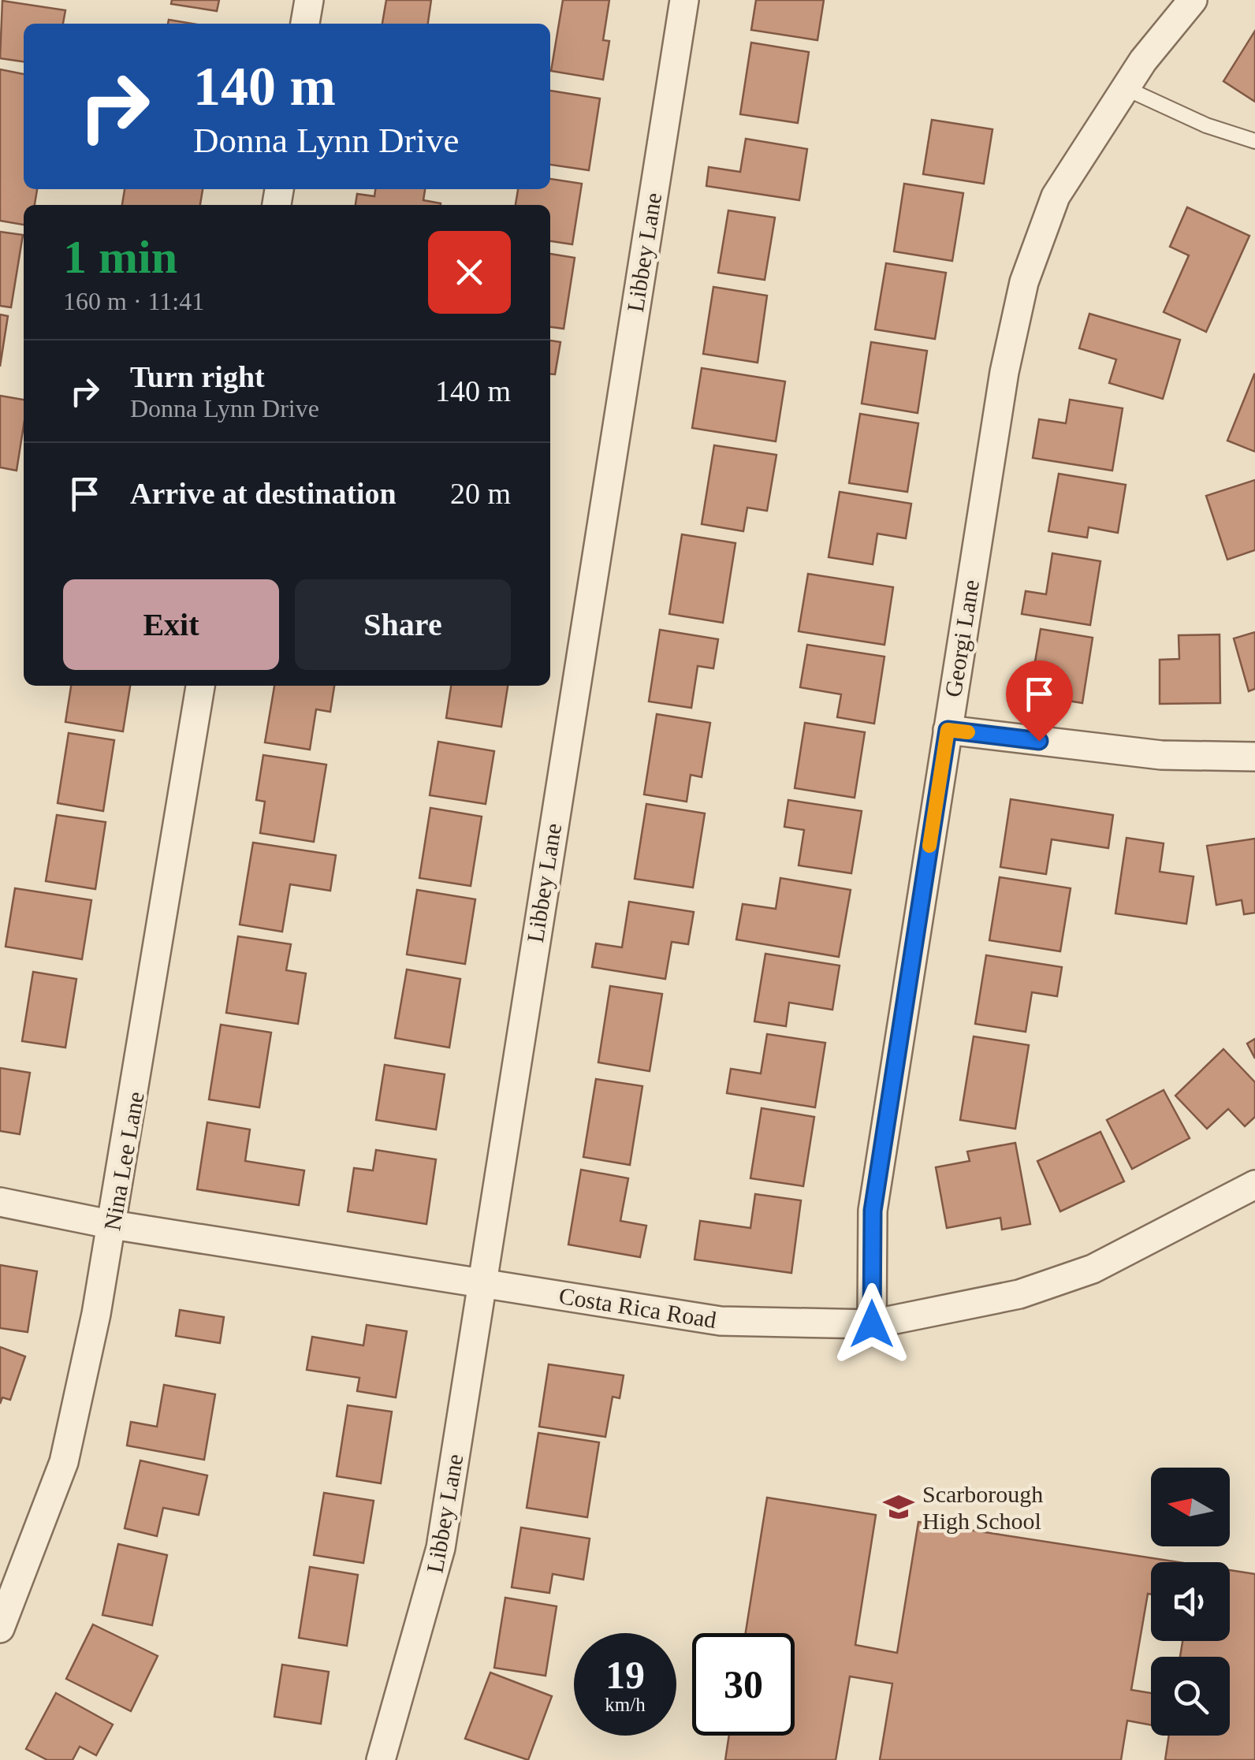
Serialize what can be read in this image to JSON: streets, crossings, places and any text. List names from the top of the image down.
{
  "streets": {
    "street": [
      "Libbey Lane",
      "Georgi Lane",
      "Nina Lee Lane",
      "Costa Rica Road"
    ]
  },
  "crossings": [
    ["Libbey Lane", "Costa Rica Road"],
    ["Georgi Lane", "Costa Rica Road"],
    ["Nina Lee Lane", "Costa Rica Road"]
  ],
  "places": {
    "school or university": ["Scarborough High School"]
  },
  "north": "left",
  "page": {
    "turn": ["140 m", "Donna Lynn Drive"],
    "heading": ["1 min", "160 m · 11:41"],
    "list": [
      {
        "name": "Turn right",
        "note": "Donna Lynn Drive",
        "value": "140 m"
      },
      {
        "name": "Arrive at destination",
        "value": "20 m"
      }
    ],
    "buttons": ["Exit", "Share"],
    "speed": "19 km/h",
    "limit": "30"
  }
}
